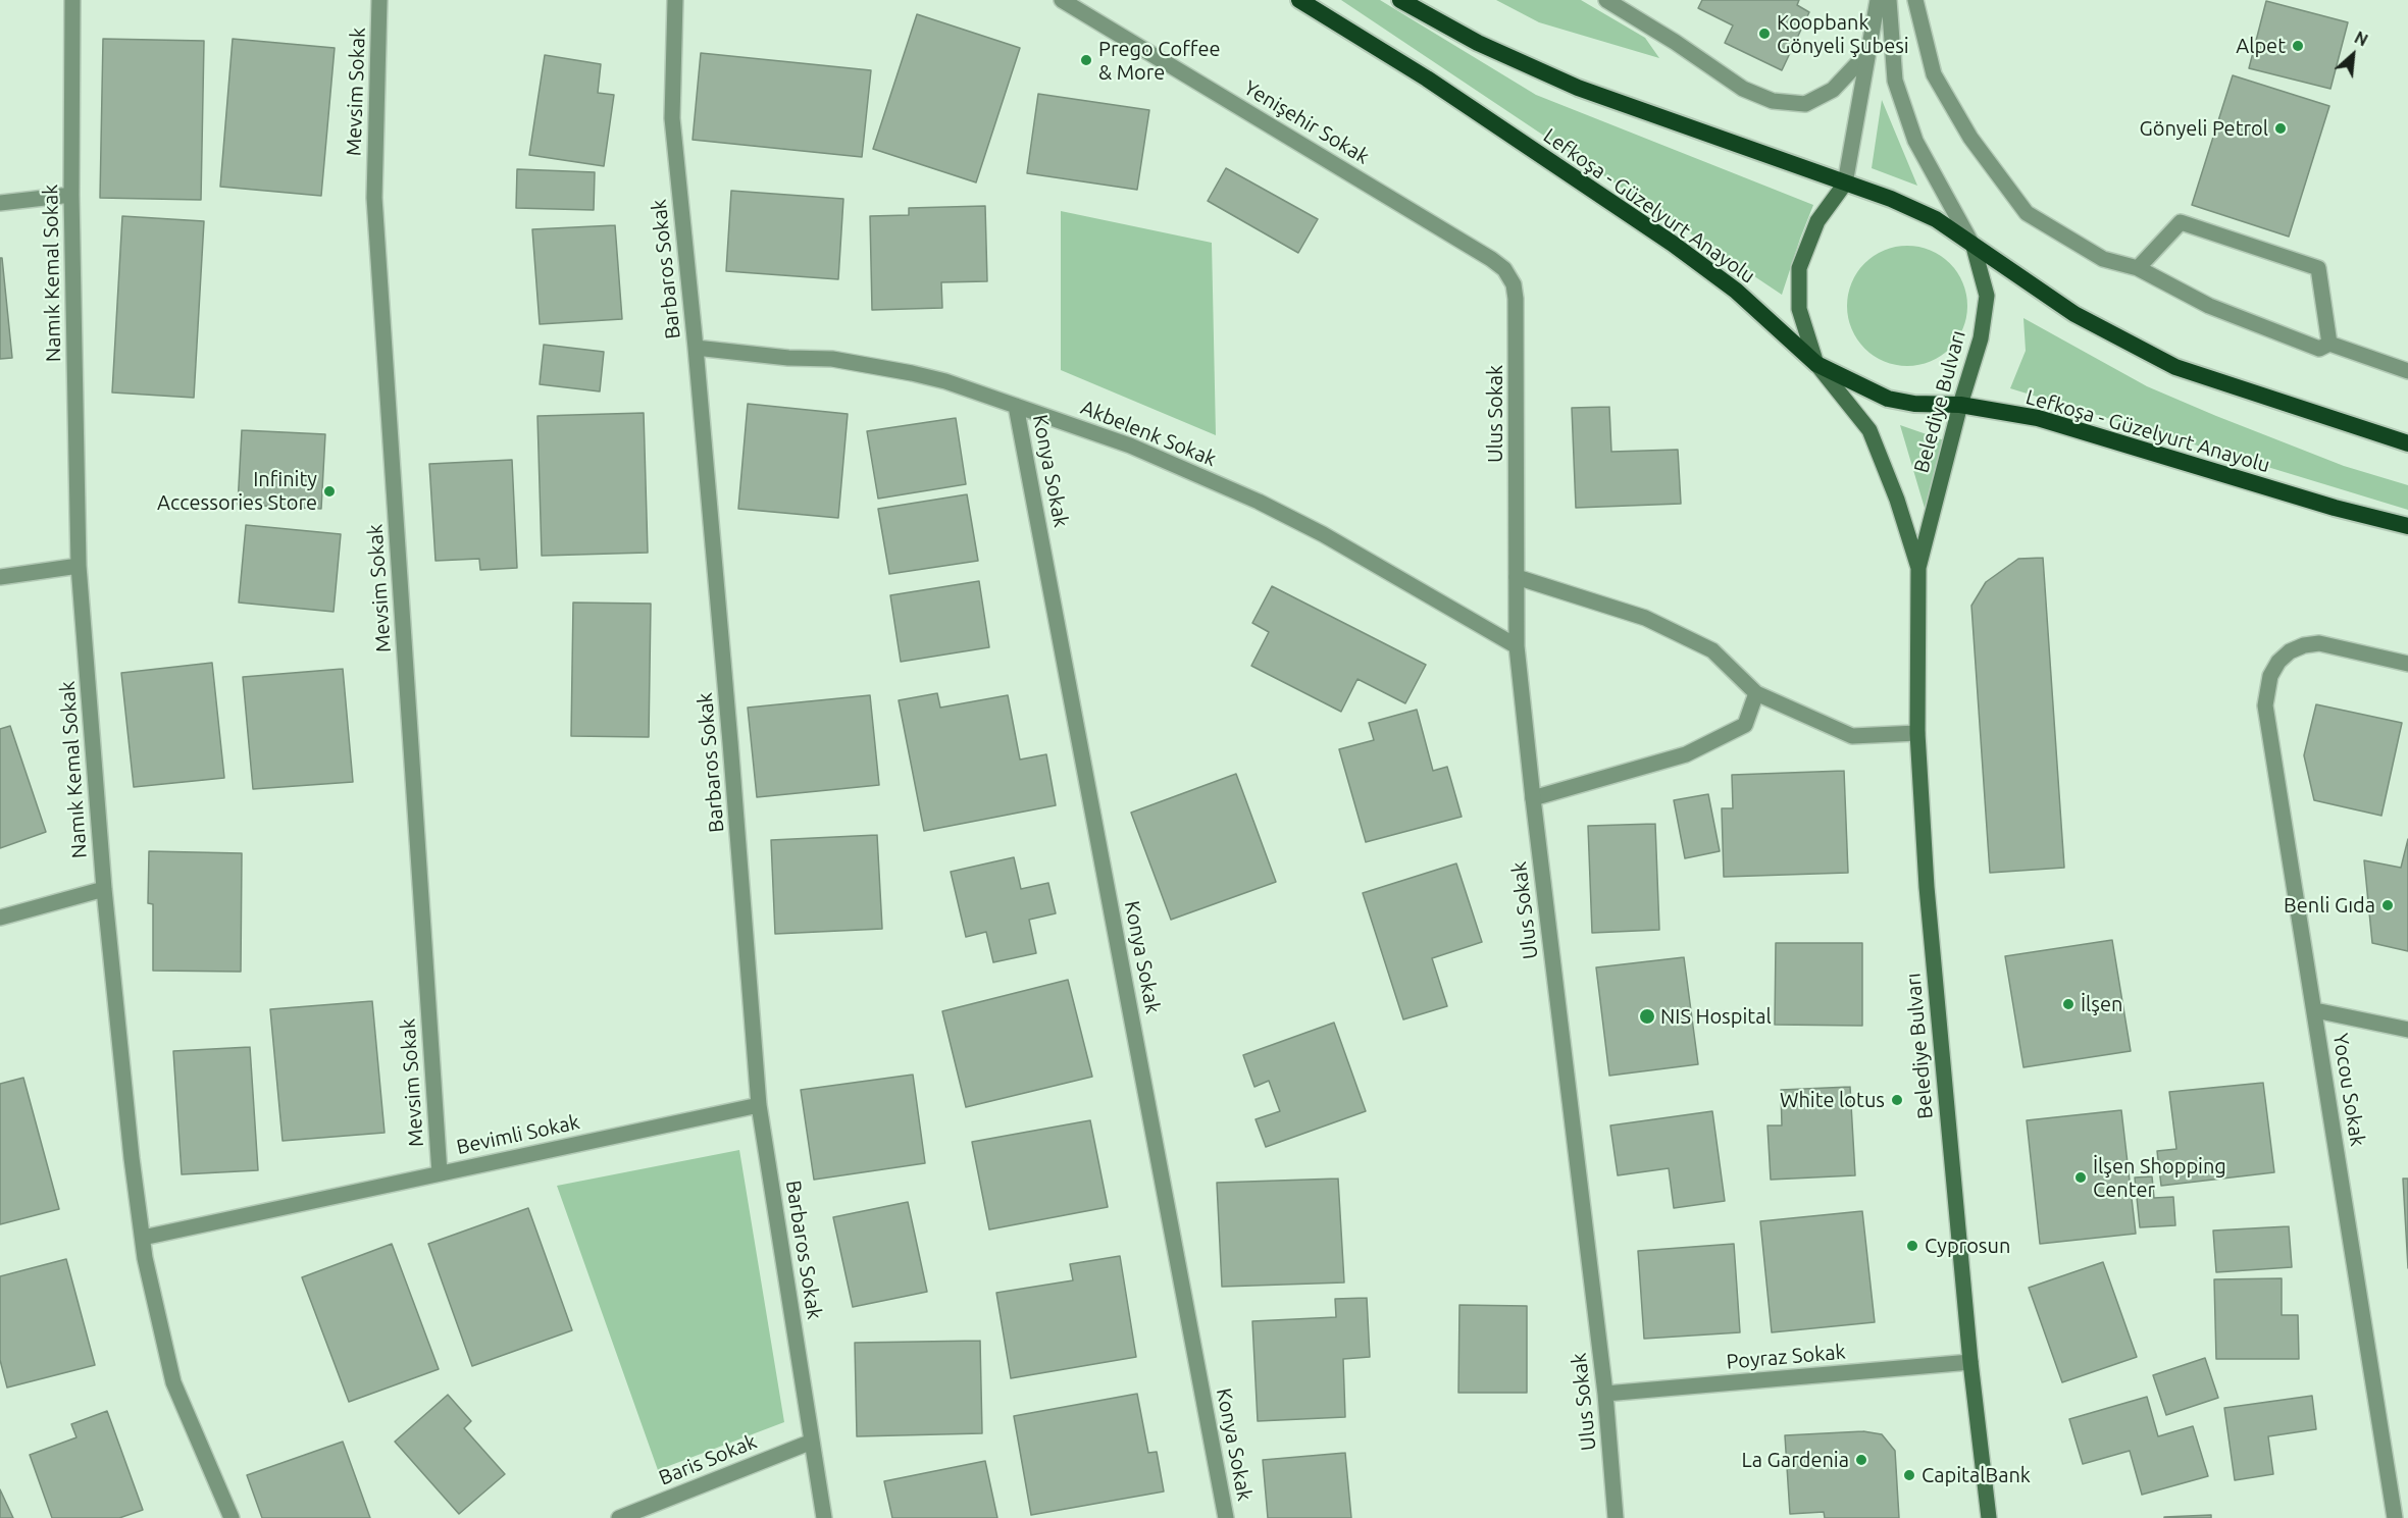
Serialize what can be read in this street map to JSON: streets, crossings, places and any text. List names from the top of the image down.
{
  "streets": {
    "highway": ["Lefkoşa - Güzelyurt Anayolu"],
    "main road": ["Belediye Bulvarı"],
    "street": [
      "Mevsim Sokak",
      "Yenişehir Sokak",
      "Barbaros Sokak",
      "Namık Kemal Sokak",
      "Ulus Sokak",
      "Akbelenk Sokak",
      "Konya Sokak",
      "Yocou Sokak",
      "Bevimli Sokak",
      "Poyraz Sokak",
      "Baris Sokak"
    ]
  },
  "crossings": [
    ["Mevsim Sokak", "Bevimli Sokak"],
    ["Yenişehir Sokak", "Ulus Sokak"],
    ["Lefkoşa - Güzelyurt Anayolu", "Belediye Bulvarı"],
    ["Barbaros Sokak", "Akbelenk Sokak"],
    ["Barbaros Sokak", "Bevimli Sokak"],
    ["Barbaros Sokak", "Baris Sokak"],
    ["Namık Kemal Sokak", "Bevimli Sokak"],
    ["Belediye Bulvarı", "Poyraz Sokak"],
    ["Ulus Sokak", "Akbelenk Sokak"],
    ["Ulus Sokak", "Poyraz Sokak"],
    ["Akbelenk Sokak", "Konya Sokak"]
  ],
  "places": [
    "Koopbank Gönyeli Şubesi",
    "Alpet",
    "Prego Coffee & More",
    "Gönyeli Petrol",
    "Infinity Accessories Store",
    "Benli Gıda",
    "İlşen",
    "NIS Hospital",
    "White lotus",
    "İlşen Shopping Center",
    "Cyprosun",
    "La Gardenia",
    "CapitalBank"
  ],
  "north": "top right"
}
